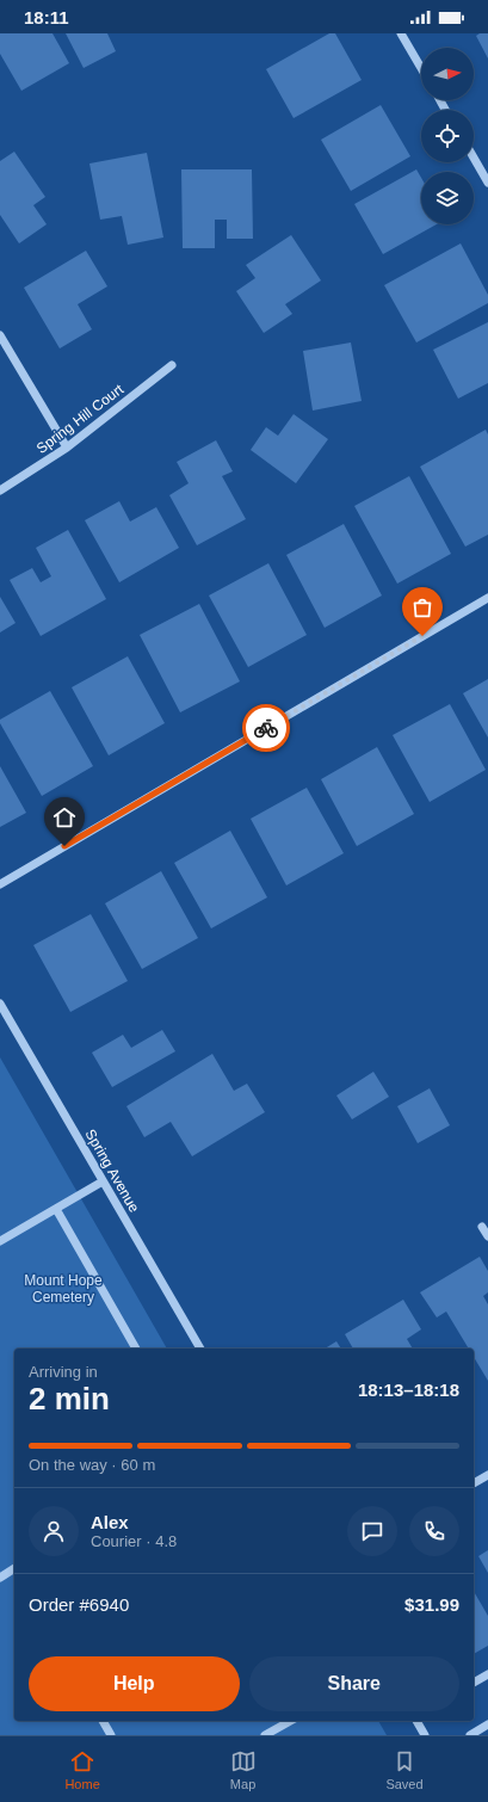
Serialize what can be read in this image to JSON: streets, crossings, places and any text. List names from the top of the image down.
{
  "streets": {
    "street": ["Spring Hill Court", "Spring Avenue"]
  },
  "parks": ["Mount Hope Cemetery"],
  "north": "right",
  "page": {
    "status": "18:11",
    "heading": ["2 min", "Arriving in", "18:13–18:18"],
    "panel": [
      "Alex",
      "Courier · 4.8",
      "Order #6940",
      "$31.99"
    ],
    "bar": "On the way · 60 m",
    "buttons": ["Help", "Share"],
    "tabs": ["Home", "Map", "Saved"]
  }
}
